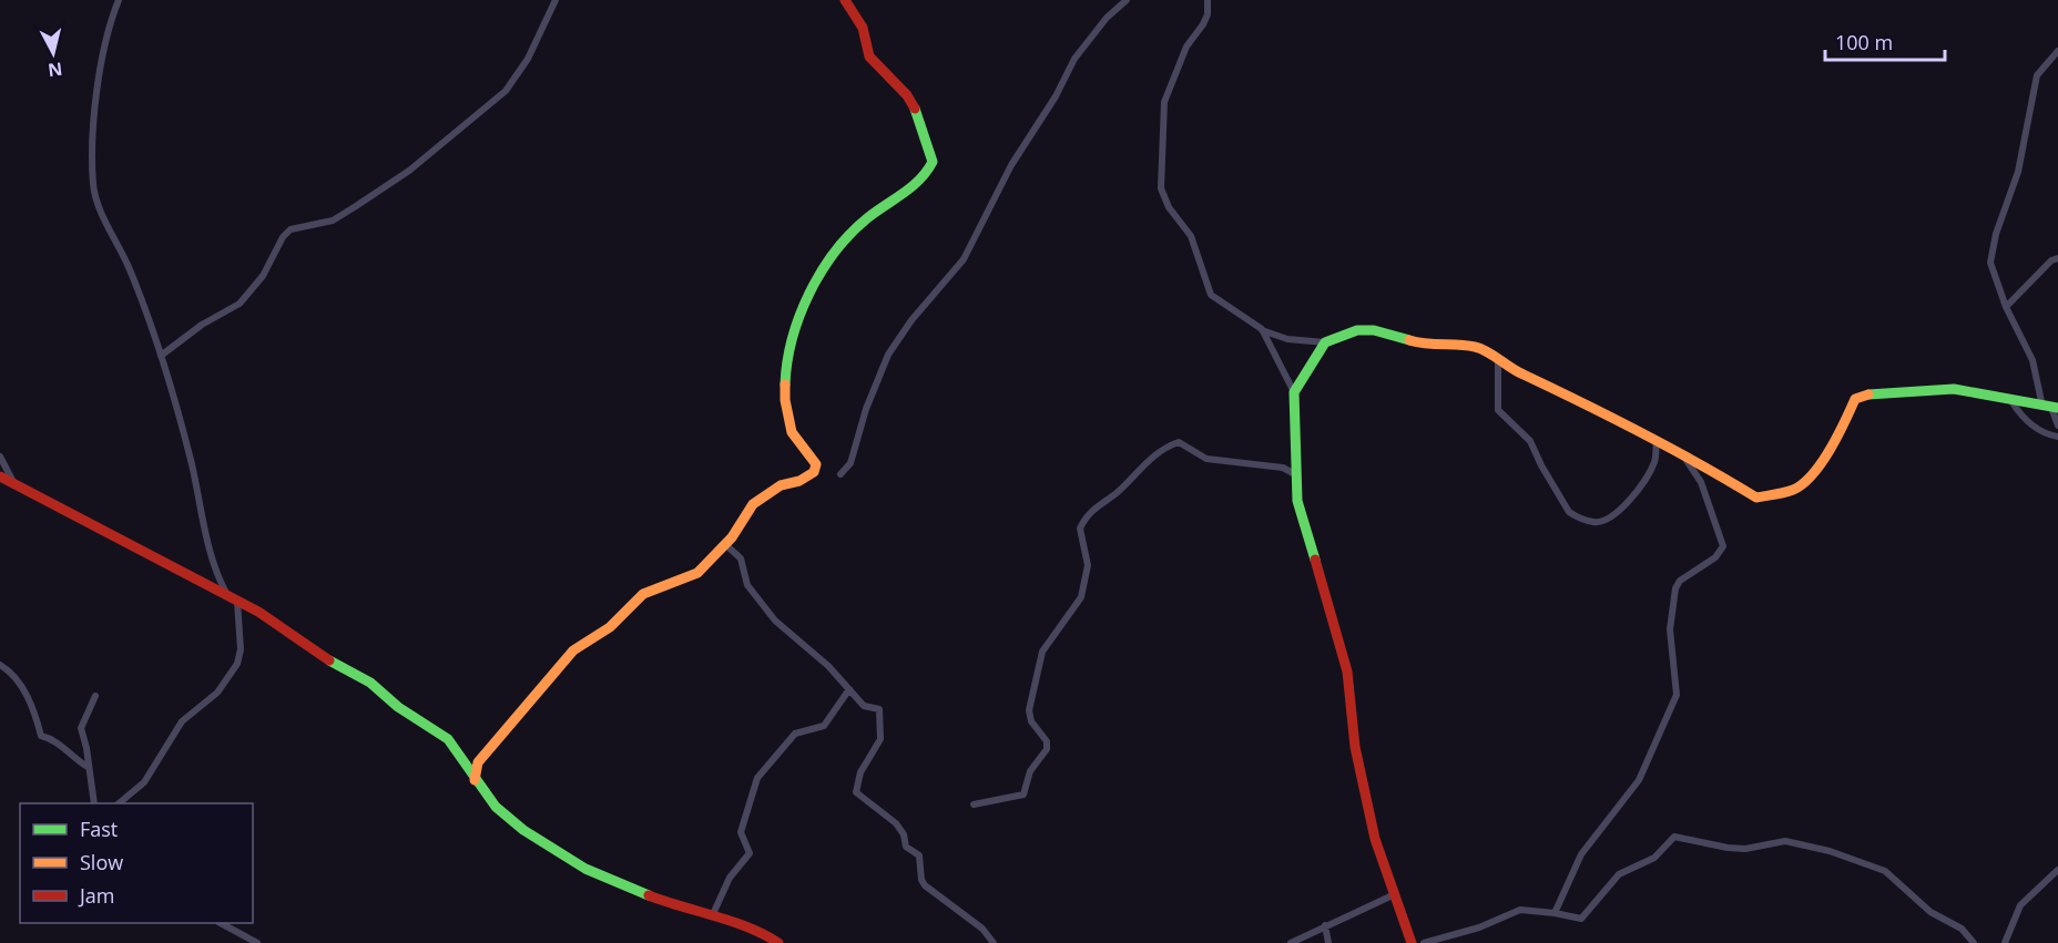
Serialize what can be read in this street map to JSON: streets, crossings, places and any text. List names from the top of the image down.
{
  "legend": ["Fast", "Slow", "Jam"],
  "scale_bar": "100 m",
  "north": "bottom"
}
